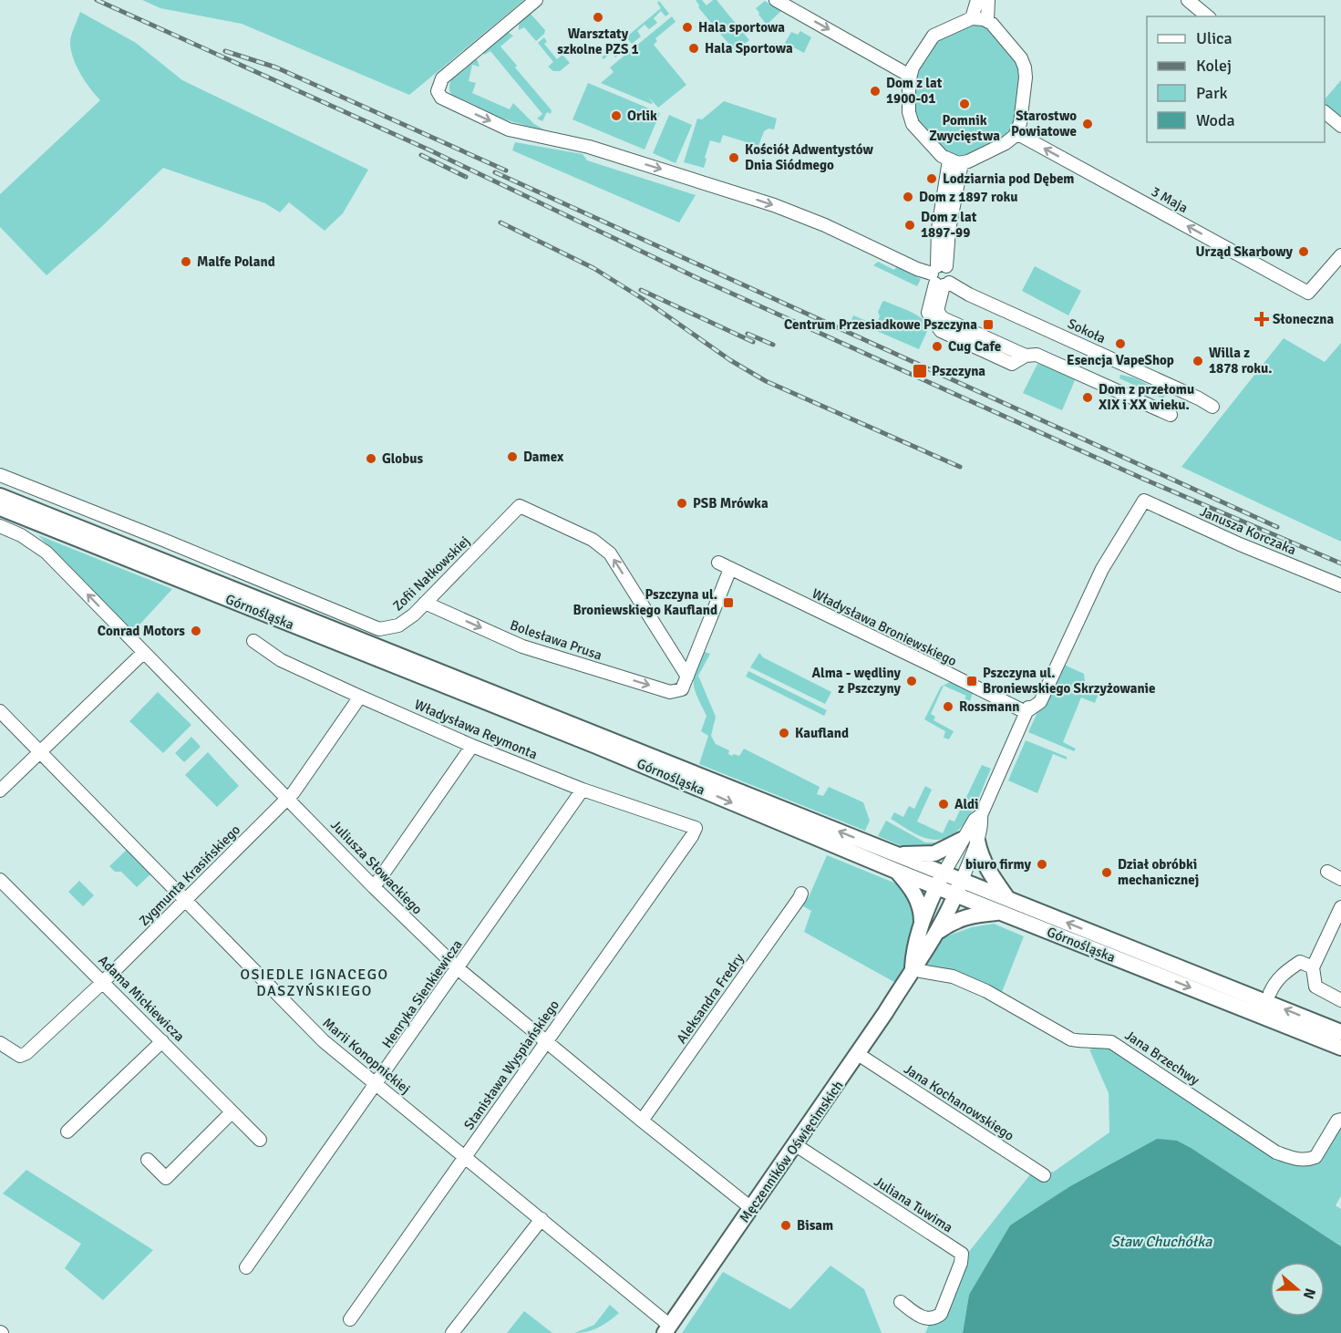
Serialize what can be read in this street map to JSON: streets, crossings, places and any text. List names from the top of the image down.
{
  "streets": {
    "main road": ["Górnośląska", "Męczenników Oświęcimskich"],
    "street": [
      "3 Maja",
      "Sokoła",
      "Janusza Korczaka",
      "Zofii Nałkowskiej",
      "Władysława Broniewskiego",
      "Bolesława Prusa",
      "Władysława Reymonta",
      "Juliusza Słowackiego",
      "Zygmunta Krasińskiego",
      "Henryka Sienkiewicza",
      "Adama Mickiewicza",
      "Aleksandra Fredry",
      "Marii Konopnickiej",
      "Jana Brzechwy",
      "Stanisława Wyspiańskiego",
      "Jana Kochanowskiego",
      "Juliana Tuwima"
    ]
  },
  "crossings": [
    ["Janusza Korczaka", "Władysława Broniewskiego"],
    ["Janusza Korczaka", "Męczenników Oświęcimskich"],
    ["Zofii Nałkowskiej", "Bolesława Prusa"],
    ["Górnośląska", "Męczenników Oświęcimskich"],
    ["Władysława Broniewskiego", "Męczenników Oświęcimskich"],
    ["Władysława Reymonta", "Zygmunta Krasińskiego"],
    ["Władysława Reymonta", "Henryka Sienkiewicza"],
    ["Władysława Reymonta", "Stanisława Wyspiańskiego"],
    ["Juliusza Słowackiego", "Zygmunta Krasińskiego"],
    ["Juliusza Słowackiego", "Henryka Sienkiewicza"],
    ["Juliusza Słowackiego", "Aleksandra Fredry"],
    ["Juliusza Słowackiego", "Stanisława Wyspiańskiego"],
    ["Juliusza Słowackiego", "Męczenników Oświęcimskich"],
    ["Zygmunta Krasińskiego", "Adama Mickiewicza"],
    ["Zygmunta Krasińskiego", "Marii Konopnickiej"],
    ["Henryka Sienkiewicza", "Marii Konopnickiej"],
    ["Marii Konopnickiej", "Stanisława Wyspiańskiego"],
    ["Marii Konopnickiej", "Męczenników Oświęcimskich"],
    ["Jana Brzechwy", "Męczenników Oświęcimskich"],
    ["Jana Kochanowskiego", "Męczenników Oświęcimskich"],
    ["Męczenników Oświęcimskich", "Juliana Tuwima"]
  ],
  "one_way": ["3 Maja", "Bolesława Prusa"],
  "districts": ["OSIEDLE IGNACEGO DASZYŃSKIEGO"],
  "water": ["Staw Chuchółka"],
  "places": {
    "other": [
      "Warsztaty szkolne PZS 1",
      "Hala sportowa",
      "Hala Sportowa",
      "Dom z lat 1900-01",
      "Pomnik Zwycięstwa",
      "Orlik",
      "Starostwo Powiatowe",
      "Kościół Adwentystów Dnia Siódmego",
      "Lodziarnia pod Dębem",
      "Dom z 1897 roku",
      "Dom z lat 1897-99",
      "Urząd Skarbowy",
      "Malfe Poland",
      "Esencja VapeShop",
      "Cug Cafe",
      "Willa z 1878 roku.",
      "Dom z przełomu XIX i XX wieku.",
      "Damex",
      "Globus",
      "PSB Mrówka",
      "Conrad Motors",
      "Alma - wędliny z Pszczyny",
      "Rossmann",
      "Kaufland",
      "Aldi",
      "biuro firmy",
      "Dział obróbki mechanicznej",
      "Bisam"
    ],
    "health": ["Słoneczna"],
    "transit": [
      "Centrum Przesiadkowe Pszczyna",
      "Pszczyna",
      "Pszczyna ul. Broniewskiego Kaufland",
      "Pszczyna ul. Broniewskiego Skrzyżowanie"
    ]
  },
  "legend": [
    "Ulica",
    "Kolej",
    "Park",
    "Woda"
  ],
  "north": "right"
}
